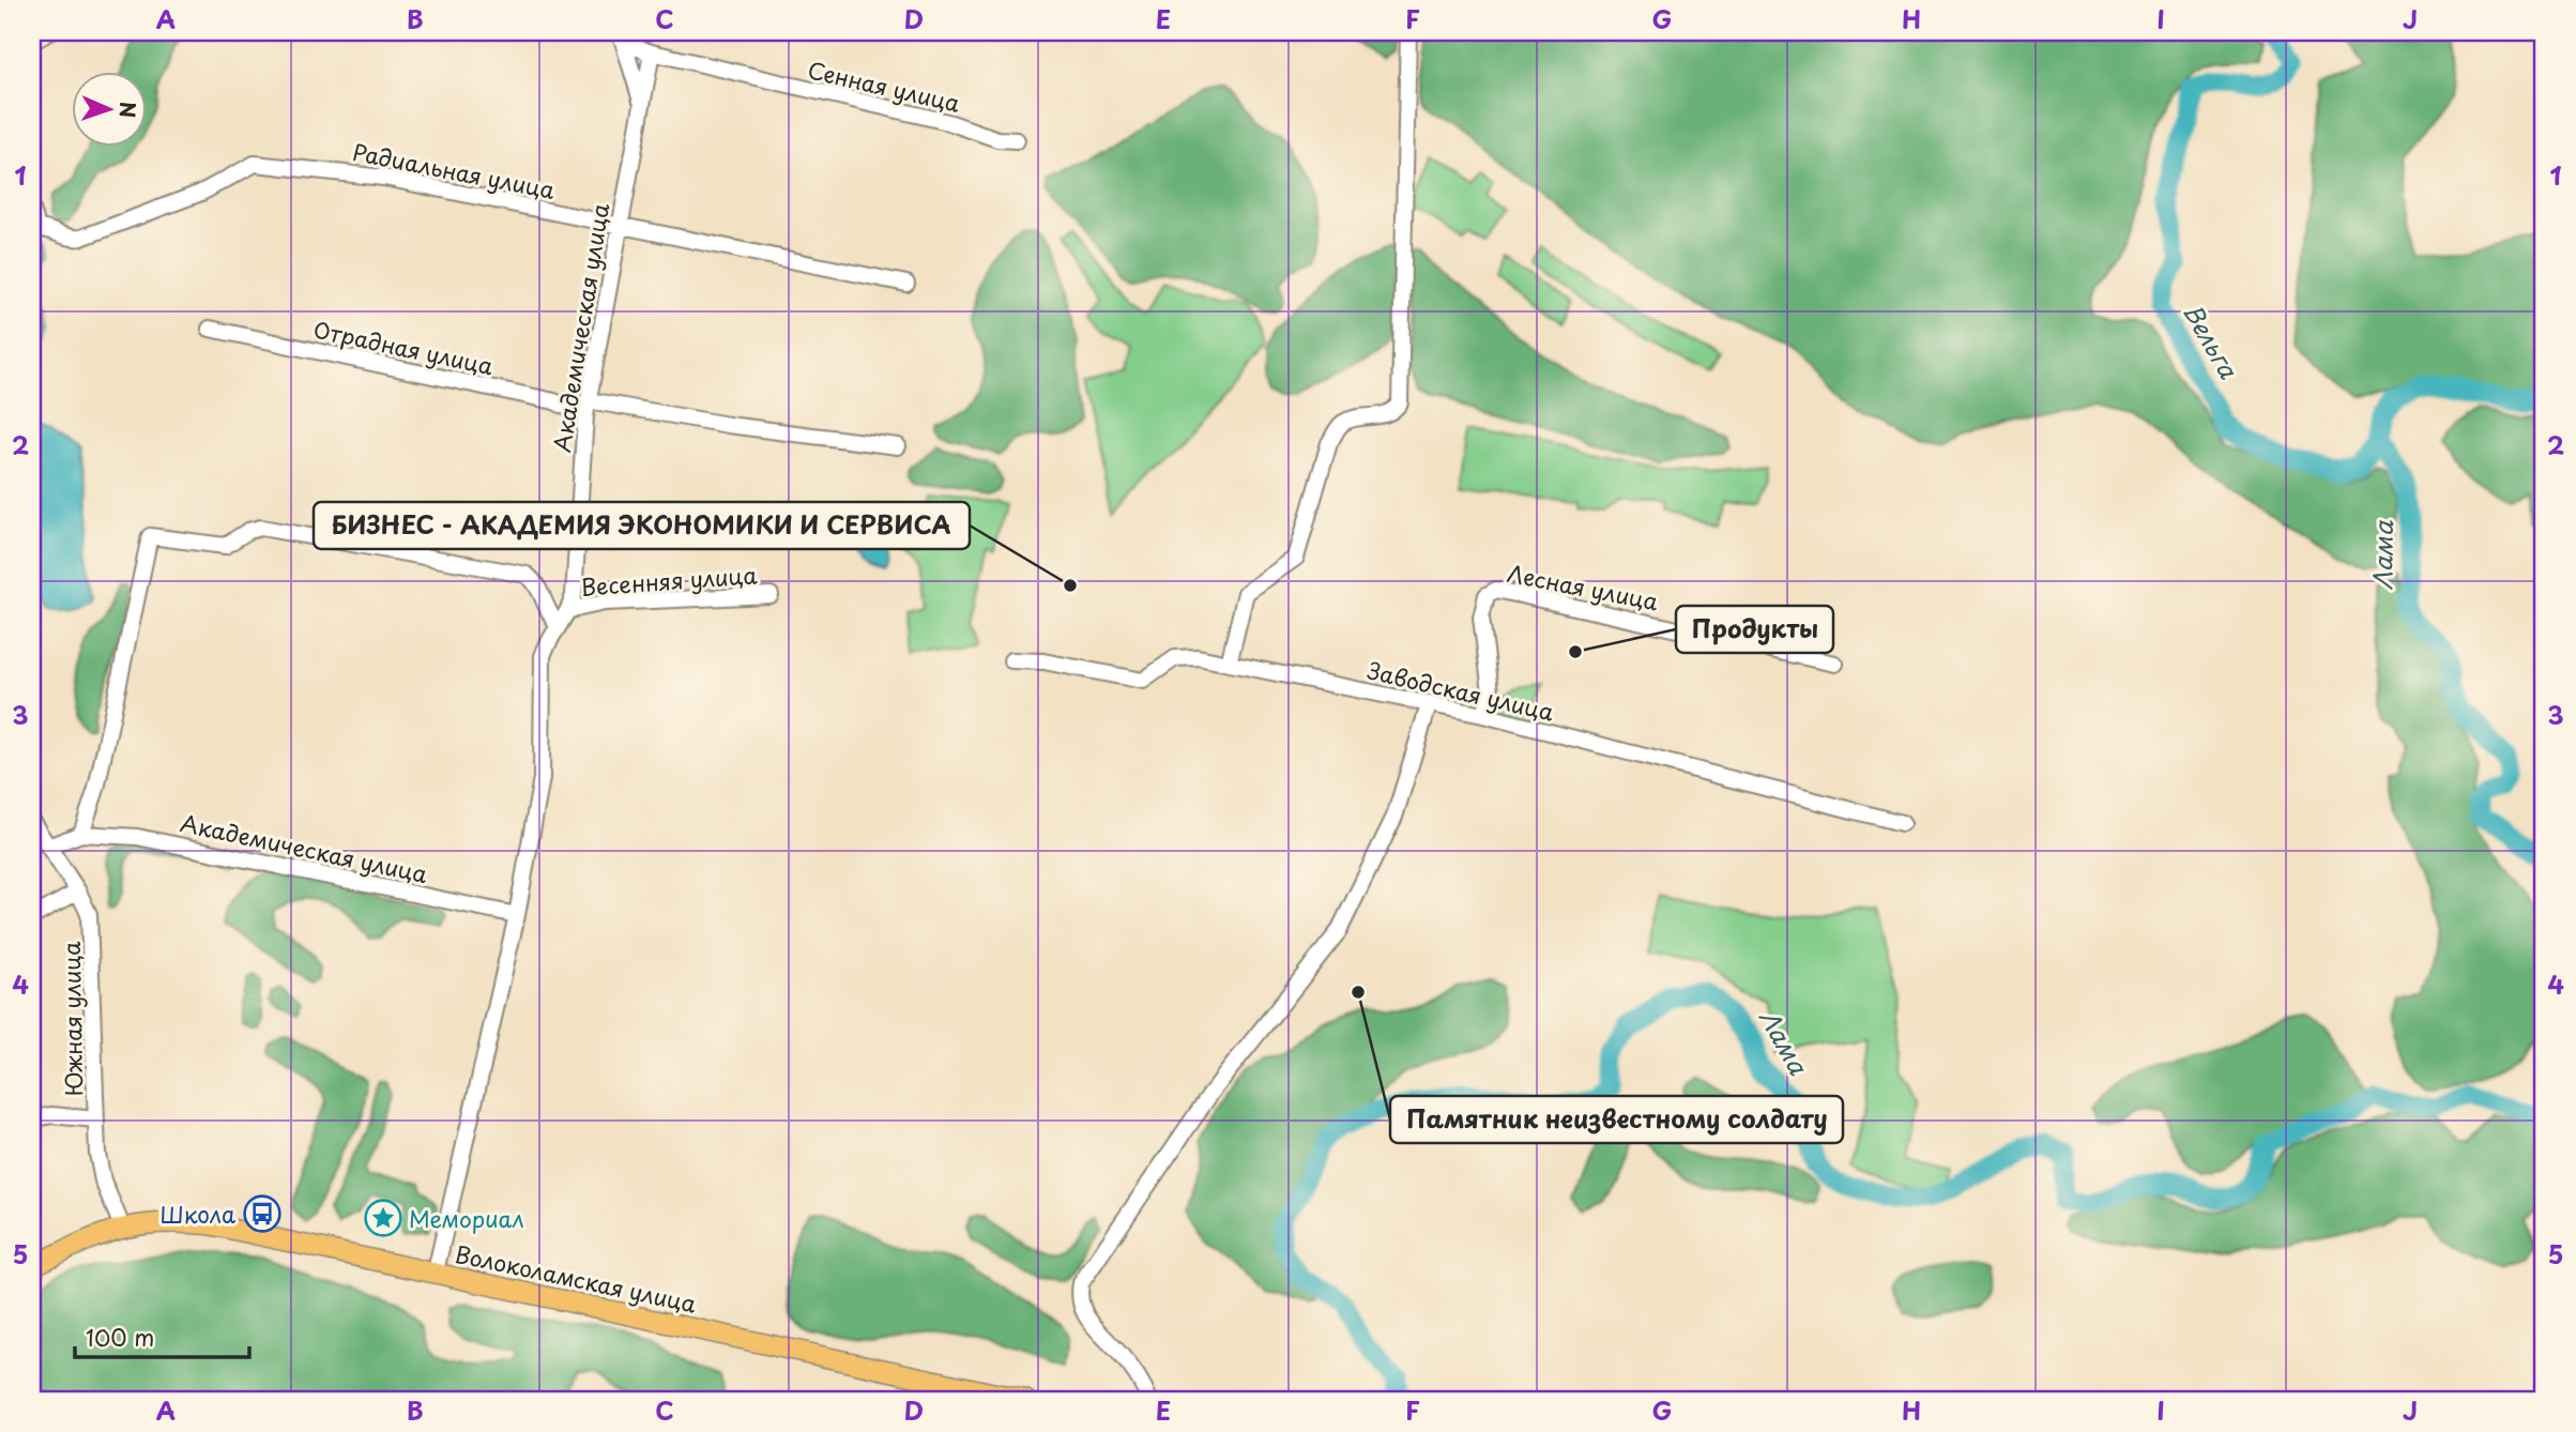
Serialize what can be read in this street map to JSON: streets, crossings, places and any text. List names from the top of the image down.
{
  "streets": {
    "main road": ["Волоколамская улица"],
    "street": [
      "Сенная улица",
      "Радиальная улица",
      "Академическая улица",
      "Отрадная улица",
      "Весенняя улица",
      "Лесная улица",
      "Заводская улица",
      "Южная улица"
    ]
  },
  "crossings": [
    ["Сенная улица", "Академическая улица"],
    ["Радиальная улица", "Академическая улица"],
    ["Академическая улица", "Отрадная улица"],
    ["Академическая улица", "Весенняя улица"],
    ["Академическая улица", "Южная улица"],
    ["Лесная улица", "Заводская улица"],
    ["Южная улица", "Волоколамская улица"]
  ],
  "water": ["Вельга", "Лама"],
  "places": {
    "other": ["БИЗНЕС - АКАДЕМИЯ ЭКОНОМИКИ И СЕРВИСА", "Продукты", "Памятник неизвестному солдату"],
    "bus stop": ["Школа"],
    "place": ["Мемориал"]
  },
  "scale_bar": "100 m",
  "north": "right",
  "grid": {
    "columns": [
      "A",
      "B",
      "C",
      "D",
      "E",
      "F",
      "G",
      "H",
      "I",
      "J"
    ],
    "rows": [
      "1",
      "2",
      "3",
      "4",
      "5"
    ]
  }
}
